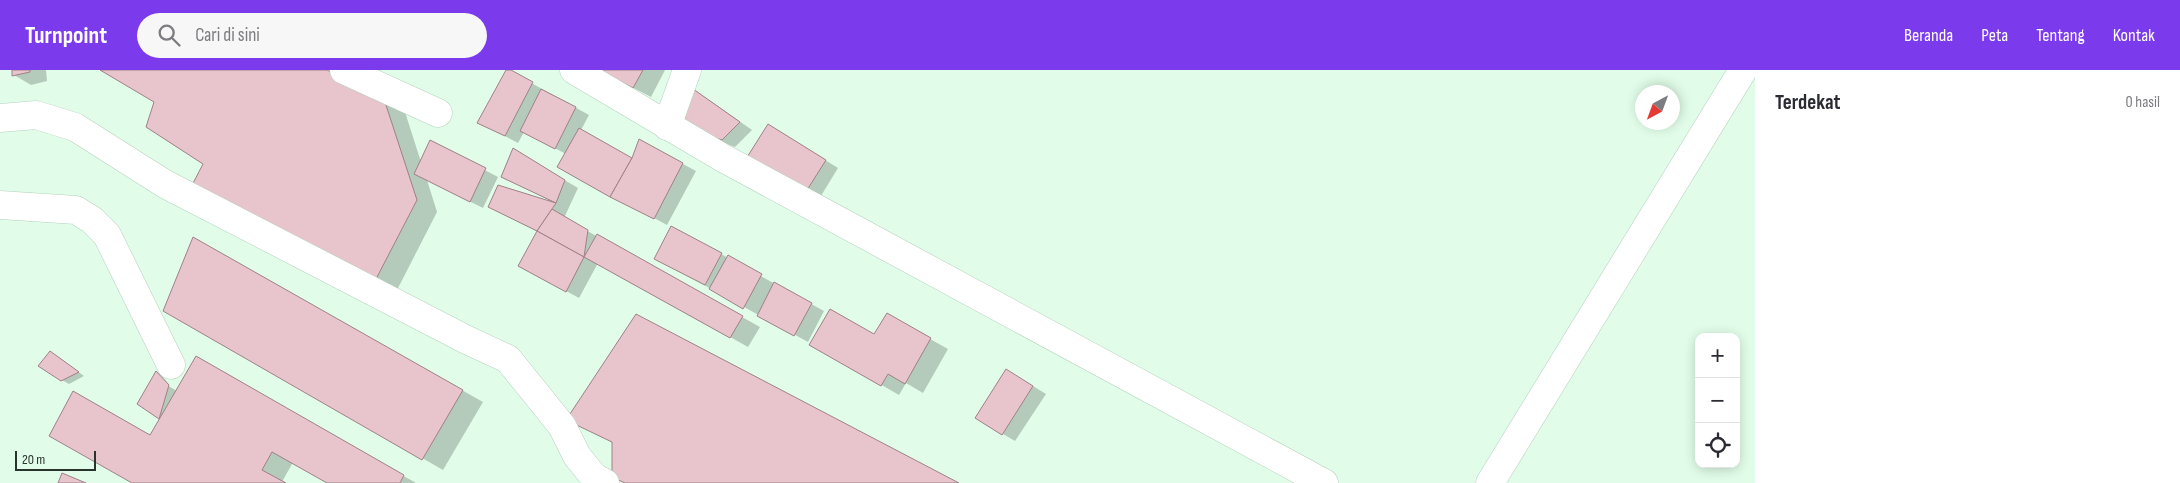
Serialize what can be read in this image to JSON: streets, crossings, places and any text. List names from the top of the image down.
{
  "scale_bar": "20 m",
  "north": "bottom left",
  "page": {
    "header": "Turnpoint",
    "search": "Cari di sini",
    "nav": [
      "Beranda",
      "Peta",
      "Tentang",
      "Kontak"
    ],
    "heading": ["Terdekat", "0 hasil"],
    "map_buttons": ["+", "−"],
    "scale": "20 m"
  }
}
